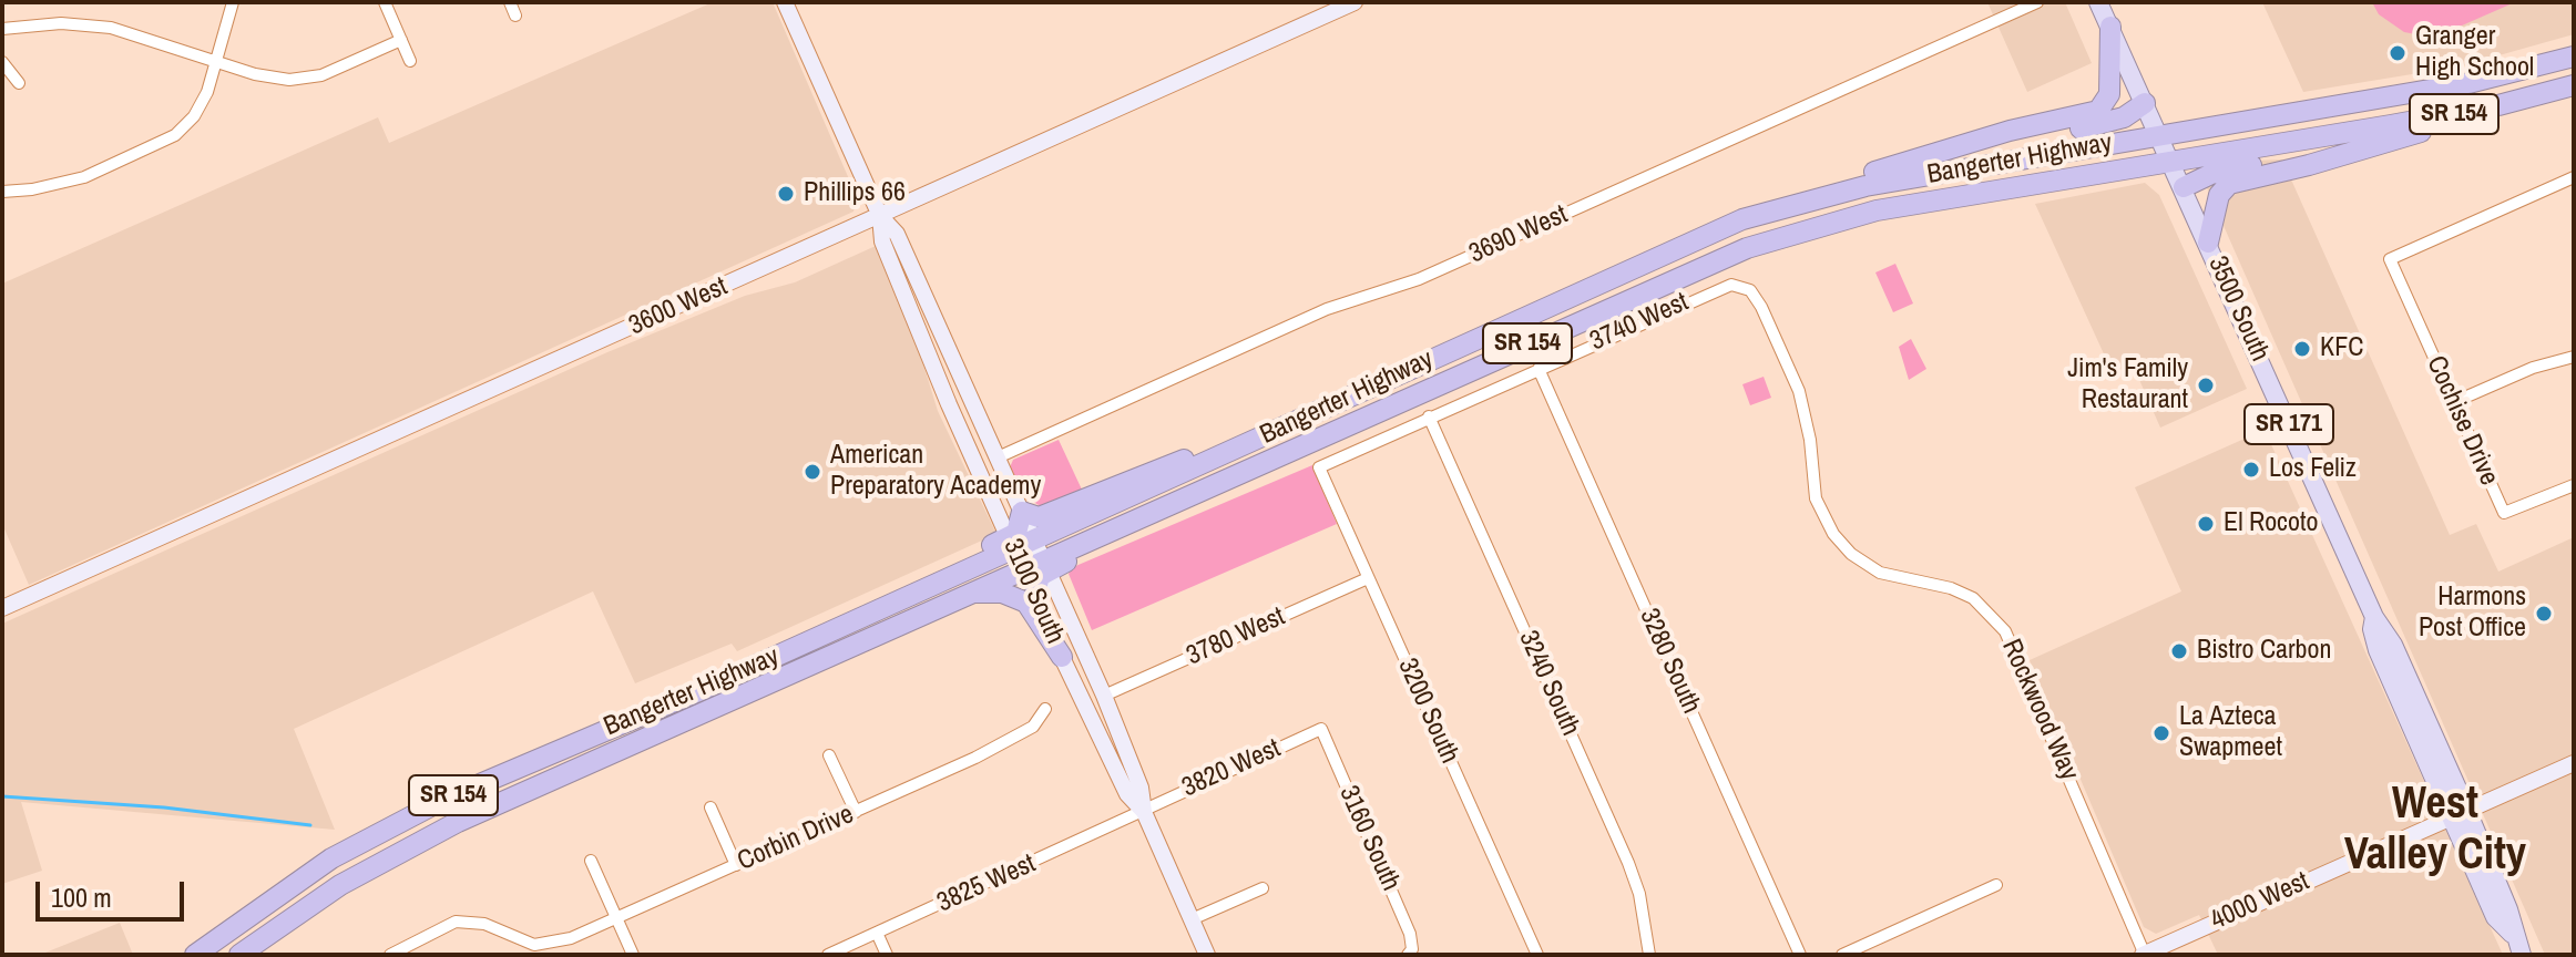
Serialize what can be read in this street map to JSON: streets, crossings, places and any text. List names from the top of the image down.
{
  "streets": {
    "highway": ["SR 154", "Bangerter Highway"],
    "main road": ["3500 South", "SR 171"],
    "street": [
      "3690 West",
      "3600 West",
      "3740 West",
      "Cochise Drive",
      "3100 South",
      "3780 West",
      "3280 South",
      "3240 South",
      "Rockwood Way",
      "3200 South",
      "3820 West",
      "Corbin Drive",
      "3160 South",
      "3825 West",
      "4000 West"
    ]
  },
  "crossings": [
    ["Bangerter Highway", "3500 South"],
    ["Bangerter Highway", "3100 South"],
    ["3690 West", "3100 South"],
    ["3600 West", "3100 South"],
    ["3500 South", "4000 West"],
    ["3740 West", "3280 South"],
    ["3740 West", "3240 South"],
    ["3740 West", "Rockwood Way"],
    ["3740 West", "3200 South"],
    ["3100 South", "3780 West"],
    ["3100 South", "3820 West"],
    ["3100 South", "3825 West"],
    ["3780 West", "3200 South"],
    ["Rockwood Way", "4000 West"],
    ["3820 West", "3160 South"],
    ["3820 West", "3825 West"]
  ],
  "districts": ["West Valley City"],
  "places": [
    "Granger High School",
    "Phillips 66",
    "KFC",
    "Jim's Family Restaurant",
    "Los Feliz",
    "American Preparatory Academy",
    "El Rocoto",
    "Harmons Post Office",
    "Bistro Carbon",
    "La Azteca Swapmeet"
  ],
  "scale_bar": "100 m"
}
